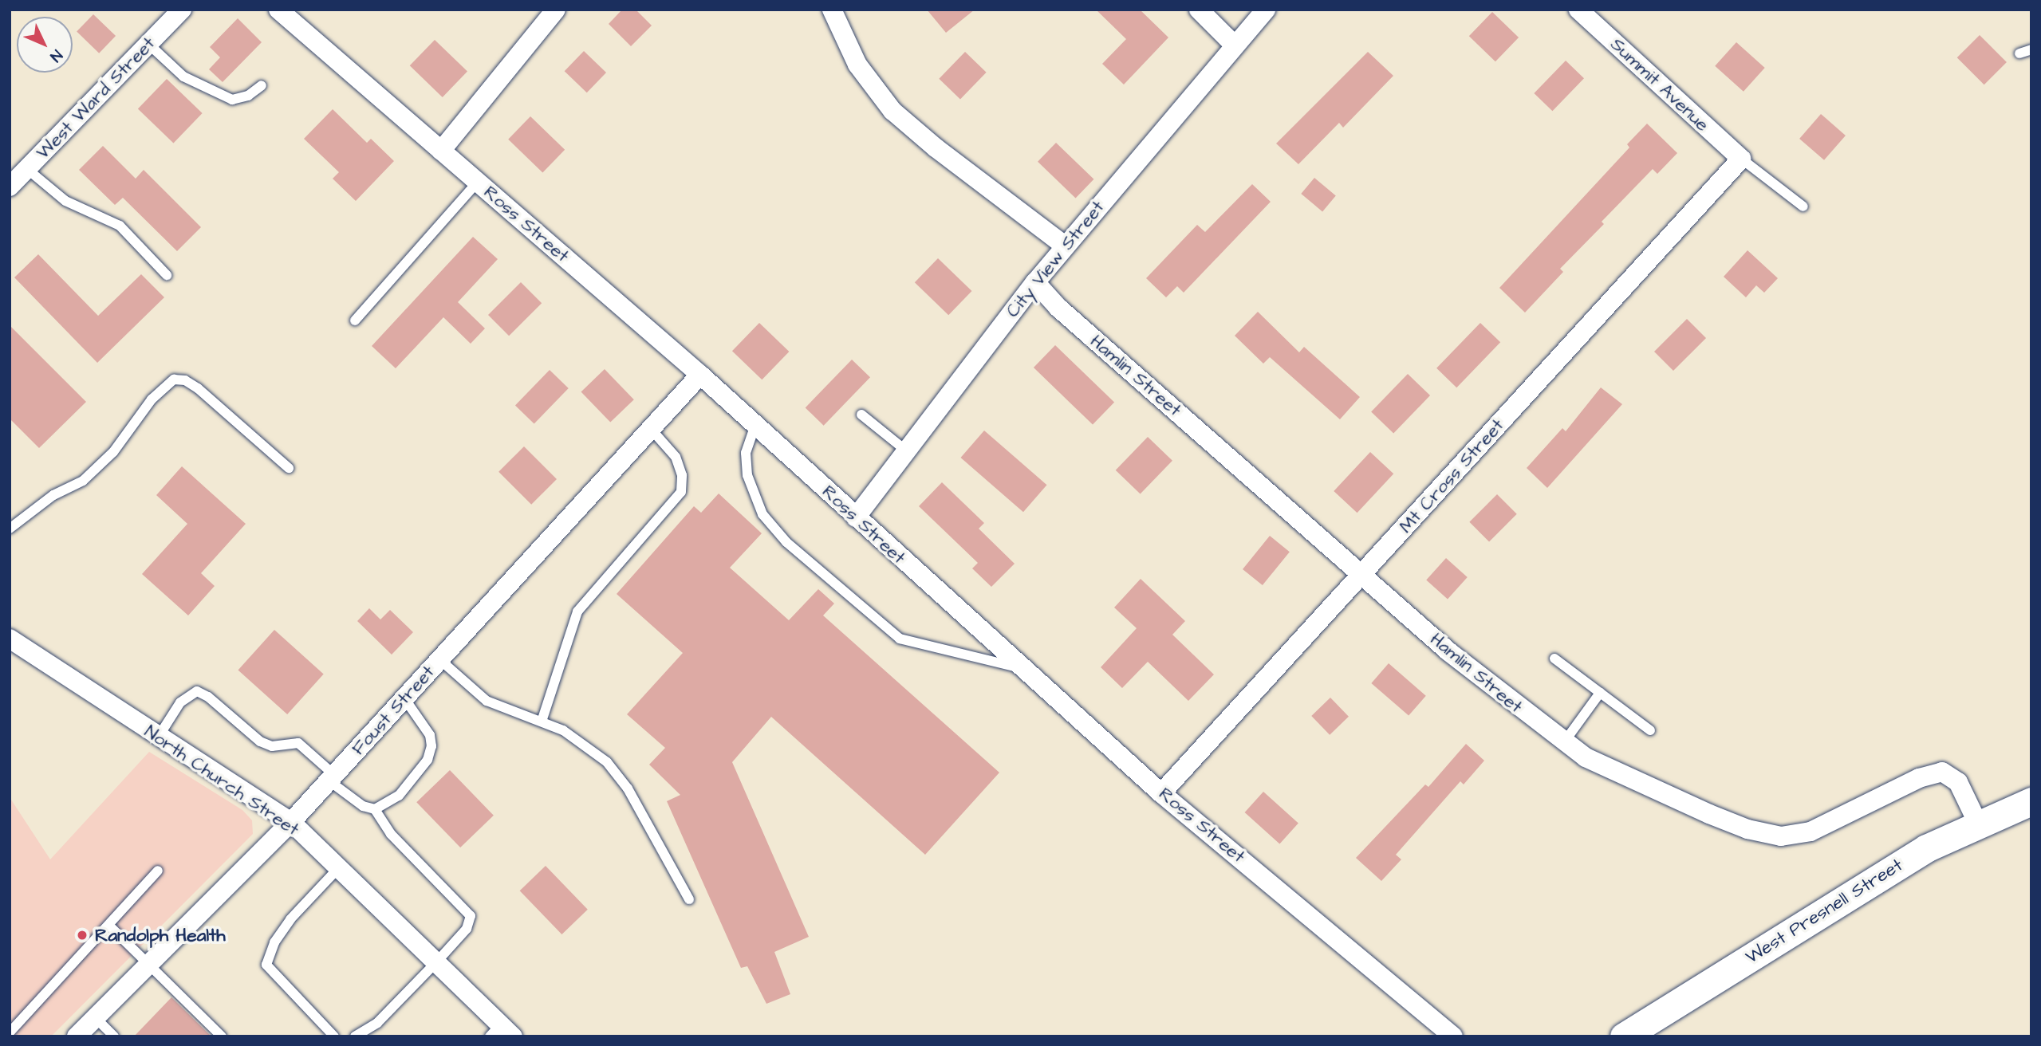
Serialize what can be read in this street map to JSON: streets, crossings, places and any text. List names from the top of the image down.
{
  "streets": {
    "main road": ["West Presnell Street"],
    "street": [
      "Summit Avenue",
      "West Ward Street",
      "Ross Street",
      "City View Street",
      "Hamlin Street",
      "Mt Cross Street",
      "Foust Street",
      "North Church Street"
    ]
  },
  "crossings": [
    ["Summit Avenue", "Mt Cross Street"],
    ["Ross Street", "City View Street"],
    ["Ross Street", "Mt Cross Street"],
    ["Ross Street", "Foust Street"],
    ["City View Street", "Hamlin Street"],
    ["Hamlin Street", "Mt Cross Street"],
    ["Hamlin Street", "West Presnell Street"],
    ["Foust Street", "North Church Street"]
  ],
  "places": ["Randolph Health"],
  "north": "bottom right"
}
